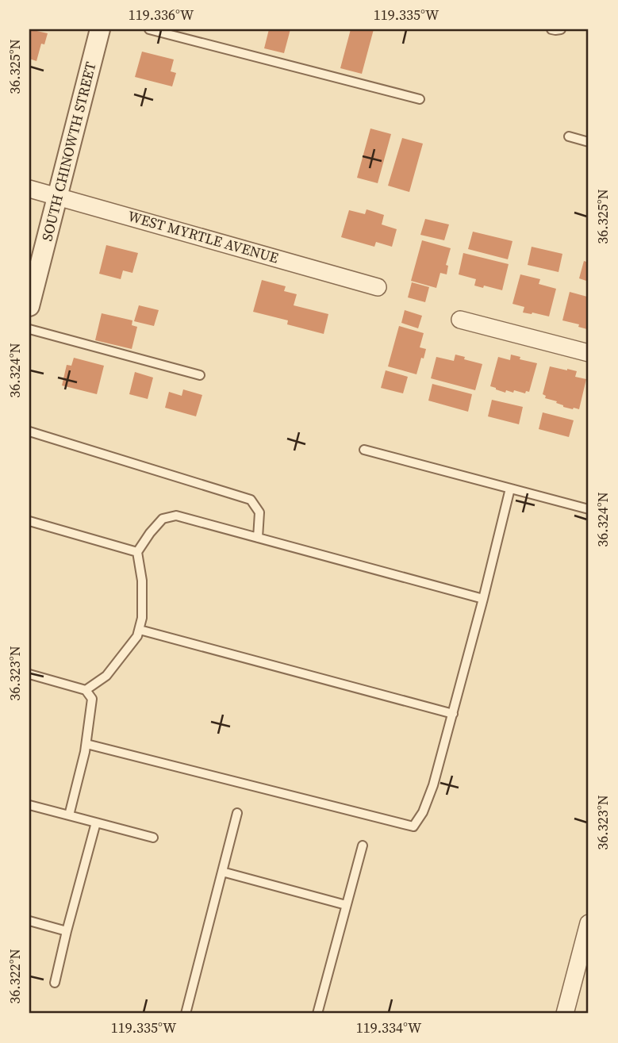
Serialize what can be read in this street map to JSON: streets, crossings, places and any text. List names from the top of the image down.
{
  "streets": {
    "street": ["SOUTH CHINOWTH STREET", "WEST MYRTLE AVENUE"]
  },
  "crossings": [
    ["SOUTH CHINOWTH STREET", "WEST MYRTLE AVENUE"]
  ],
  "coordinates": [
    "119.336°W",
    "119.335°W",
    "36.325°N",
    "36.324°N",
    "36.323°N",
    "36.322°N",
    "119.334°W"
  ]
}
